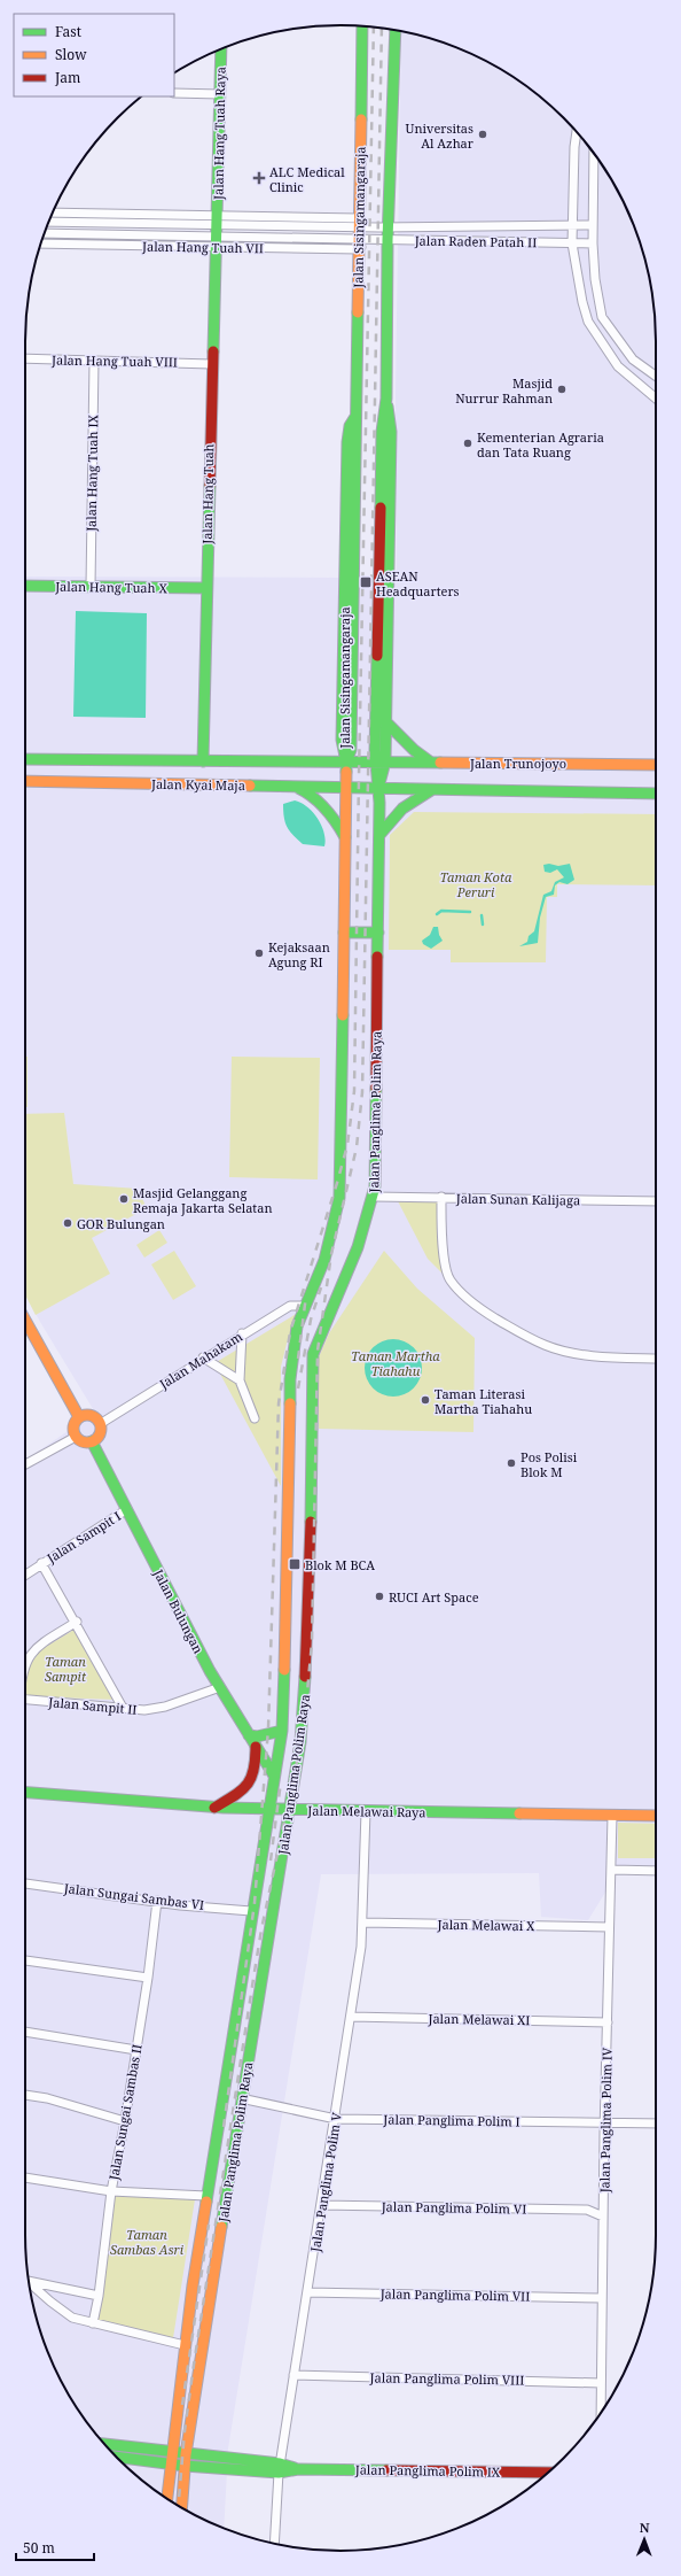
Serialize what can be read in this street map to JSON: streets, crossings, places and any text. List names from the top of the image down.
{
  "streets": {
    "main road": [
      "Jalan Hang Tuah Raya",
      "Jalan Sisingamangaraja",
      "Jalan Hang Tuah",
      "Jalan Hang Tuah X",
      "Jalan Trunojoyo",
      "Jalan Kyai Maja",
      "Jalan Panglima Polim Raya",
      "Jalan Bulungan",
      "Jalan Melawai Raya",
      "Jalan Panglima Polim IX"
    ],
    "street": [
      "Jalan Raden Patah II",
      "Jalan Hang Tuah VII",
      "Jalan Hang Tuah VIII",
      "Jalan Hang Tuah IX",
      "Jalan Sunan Kalijaga",
      "Jalan Mahakam",
      "Jalan Sampit I",
      "Jalan Sampit II",
      "Jalan Sungai Sambas VI",
      "Jalan Melawai X",
      "Jalan Melawai XI",
      "Jalan Sungai Sambas II",
      "Jalan Panglima Polim I",
      "Jalan Panglima Polim IV",
      "Jalan Panglima Polim V",
      "Jalan Panglima Polim VI",
      "Jalan Panglima Polim VII",
      "Jalan Panglima Polim VIII"
    ]
  },
  "crossings": [
    ["Jalan Hang Tuah Raya", "Jalan Hang Tuah VII"],
    ["Jalan Hang Tuah Raya", "Jalan Hang Tuah"],
    ["Jalan Sisingamangaraja", "Jalan Raden Patah II"],
    ["Jalan Sisingamangaraja", "Jalan Hang Tuah VII"],
    ["Jalan Sisingamangaraja", "Jalan Kyai Maja"],
    ["Jalan Sisingamangaraja", "Jalan Panglima Polim Raya"],
    ["Jalan Raden Patah II", "Jalan Hang Tuah VII"],
    ["Jalan Hang Tuah VII", "Jalan Hang Tuah"],
    ["Jalan Hang Tuah VIII", "Jalan Hang Tuah IX"],
    ["Jalan Hang Tuah VIII", "Jalan Hang Tuah"],
    ["Jalan Hang Tuah IX", "Jalan Hang Tuah X"],
    ["Jalan Hang Tuah", "Jalan Hang Tuah X"],
    ["Jalan Hang Tuah", "Jalan Kyai Maja"],
    ["Jalan Trunojoyo", "Jalan Kyai Maja"],
    ["Jalan Trunojoyo", "Jalan Panglima Polim Raya"],
    ["Jalan Kyai Maja", "Jalan Panglima Polim Raya"],
    ["Jalan Panglima Polim Raya", "Jalan Sunan Kalijaga"],
    ["Jalan Panglima Polim Raya", "Jalan Mahakam"],
    ["Jalan Panglima Polim Raya", "Jalan Bulungan"],
    ["Jalan Panglima Polim Raya", "Jalan Melawai Raya"],
    ["Jalan Panglima Polim Raya", "Jalan Sungai Sambas VI"],
    ["Jalan Panglima Polim Raya", "Jalan Panglima Polim I"],
    ["Jalan Panglima Polim Raya", "Jalan Panglima Polim IX"],
    ["Jalan Mahakam", "Jalan Bulungan"],
    ["Jalan Sampit I", "Jalan Bulungan"],
    ["Jalan Bulungan", "Jalan Sampit II"],
    ["Jalan Melawai Raya", "Jalan Panglima Polim IV"],
    ["Jalan Melawai Raya", "Jalan Panglima Polim V"],
    ["Jalan Sungai Sambas VI", "Jalan Sungai Sambas II"],
    ["Jalan Melawai X", "Jalan Panglima Polim IV"],
    ["Jalan Melawai X", "Jalan Panglima Polim V"],
    ["Jalan Melawai XI", "Jalan Panglima Polim IV"],
    ["Jalan Melawai XI", "Jalan Panglima Polim V"],
    ["Jalan Panglima Polim I", "Jalan Panglima Polim IV"],
    ["Jalan Panglima Polim I", "Jalan Panglima Polim V"],
    ["Jalan Panglima Polim IV", "Jalan Panglima Polim VI"],
    ["Jalan Panglima Polim IV", "Jalan Panglima Polim VII"],
    ["Jalan Panglima Polim IV", "Jalan Panglima Polim VIII"],
    ["Jalan Panglima Polim V", "Jalan Panglima Polim VI"],
    ["Jalan Panglima Polim V", "Jalan Panglima Polim VII"],
    ["Jalan Panglima Polim V", "Jalan Panglima Polim VIII"],
    ["Jalan Panglima Polim V", "Jalan Panglima Polim IX"]
  ],
  "parks": [
    "Taman Kota Peruri",
    "Taman Martha Tiahahu",
    "Taman Sampit",
    "Taman Sambas Asri"
  ],
  "places": {
    "other": [
      "Universitas Al Azhar",
      "Masjid Nurrur Rahman",
      "Kementerian Agraria dan Tata Ruang",
      "Kejaksaan Agung RI",
      "Masjid Gelanggang Remaja Jakarta Selatan",
      "GOR Bulungan",
      "Taman Literasi Martha Tiahahu",
      "Pos Polisi Blok M",
      "RUCI Art Space"
    ],
    "health": ["ALC Medical Clinic"],
    "transit": ["ASEAN Headquarters", "Blok M BCA"]
  },
  "legend": ["Fast", "Slow", "Jam"],
  "scale_bar": "50 m",
  "north": "top"
}
